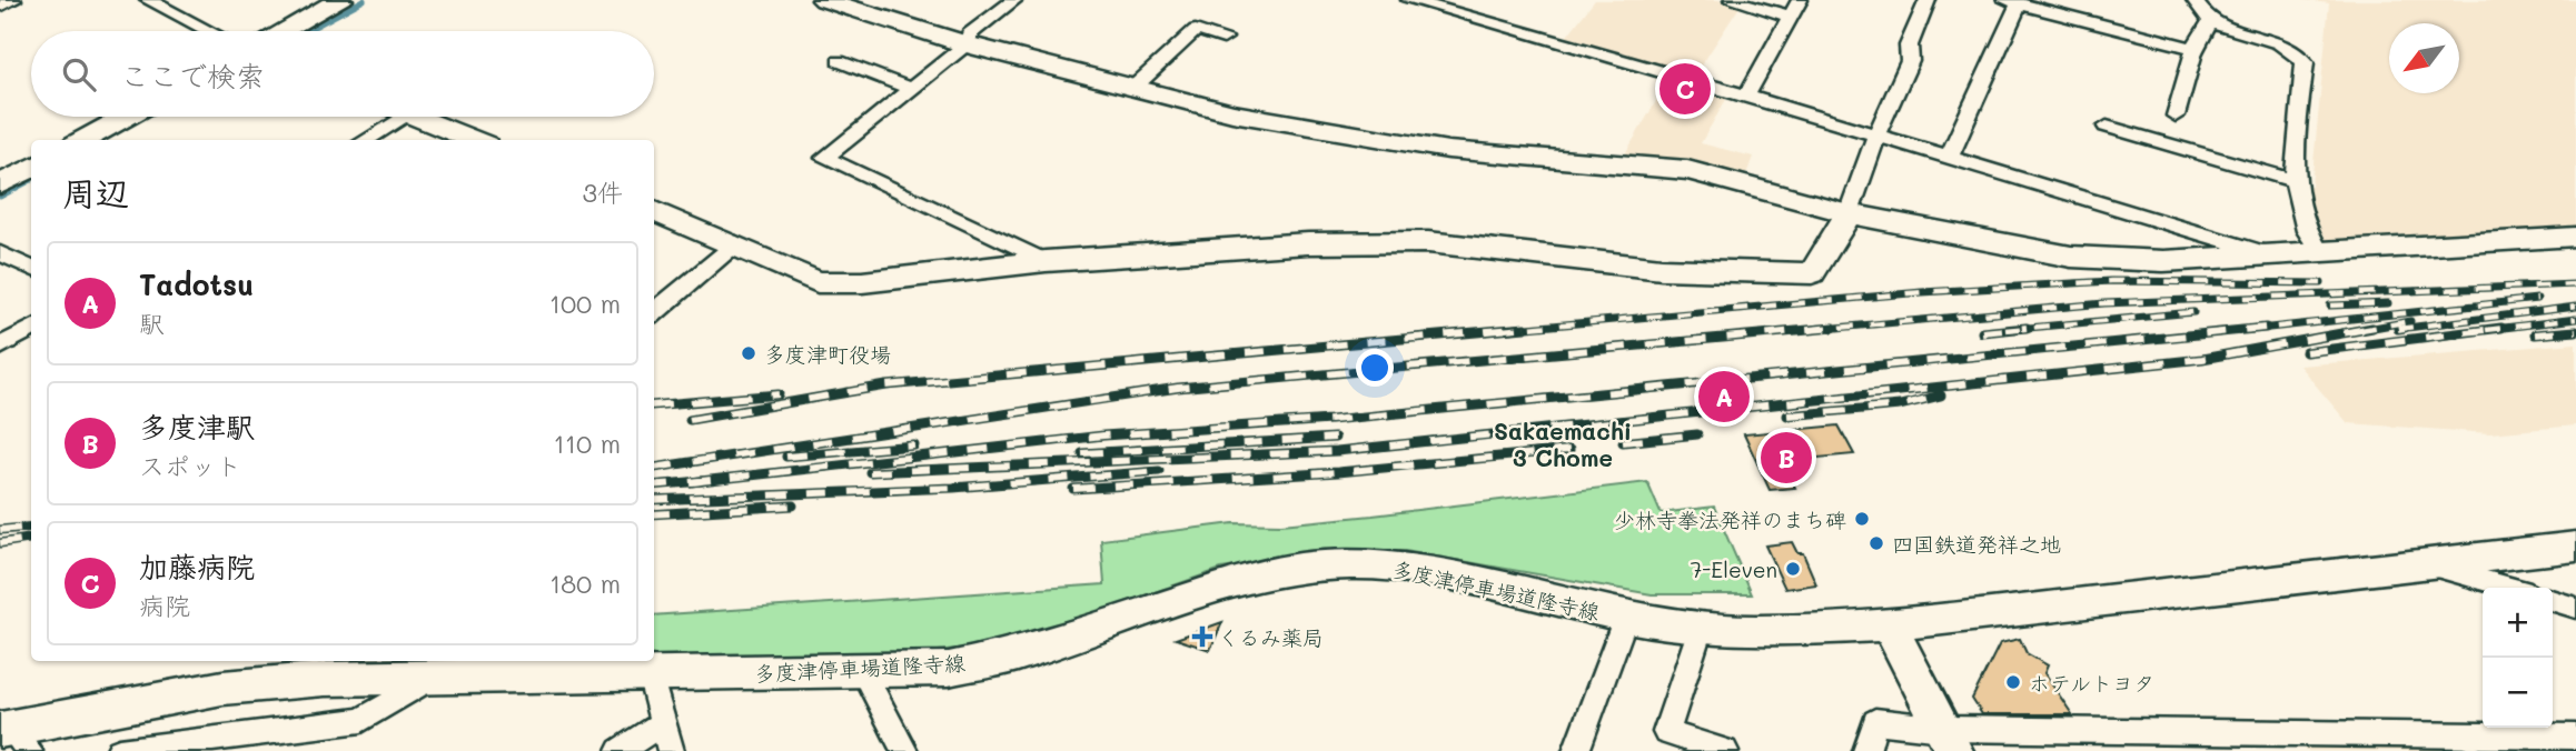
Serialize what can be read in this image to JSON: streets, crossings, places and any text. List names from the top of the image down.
{
  "streets": {
    "street": ["多度津停車場道隆寺線"]
  },
  "districts": ["Sakaemachi 3 Chome"],
  "places": {
    "other": [
      "多度津町役場",
      "少林寺拳法発祥のまち碑",
      "四国鉄道発祥之地",
      "7-Eleven",
      "ホテルトヨタ"
    ],
    "health": ["くるみ薬局"]
  },
  "north": "bottom left",
  "page": {
    "search": "ここで検索",
    "pins": ["C", "A", "B"],
    "heading": ["周辺", "3件"],
    "list": [
      {
        "mark": "A",
        "name": "Tadotsu",
        "note": "駅",
        "value": "100 m"
      },
      {
        "mark": "B",
        "name": "多度津駅",
        "note": "スポット",
        "value": "110 m"
      },
      {
        "mark": "C",
        "name": "加藤病院",
        "note": "病院",
        "value": "180 m"
      }
    ],
    "map_buttons": ["+", "−"]
  }
}
